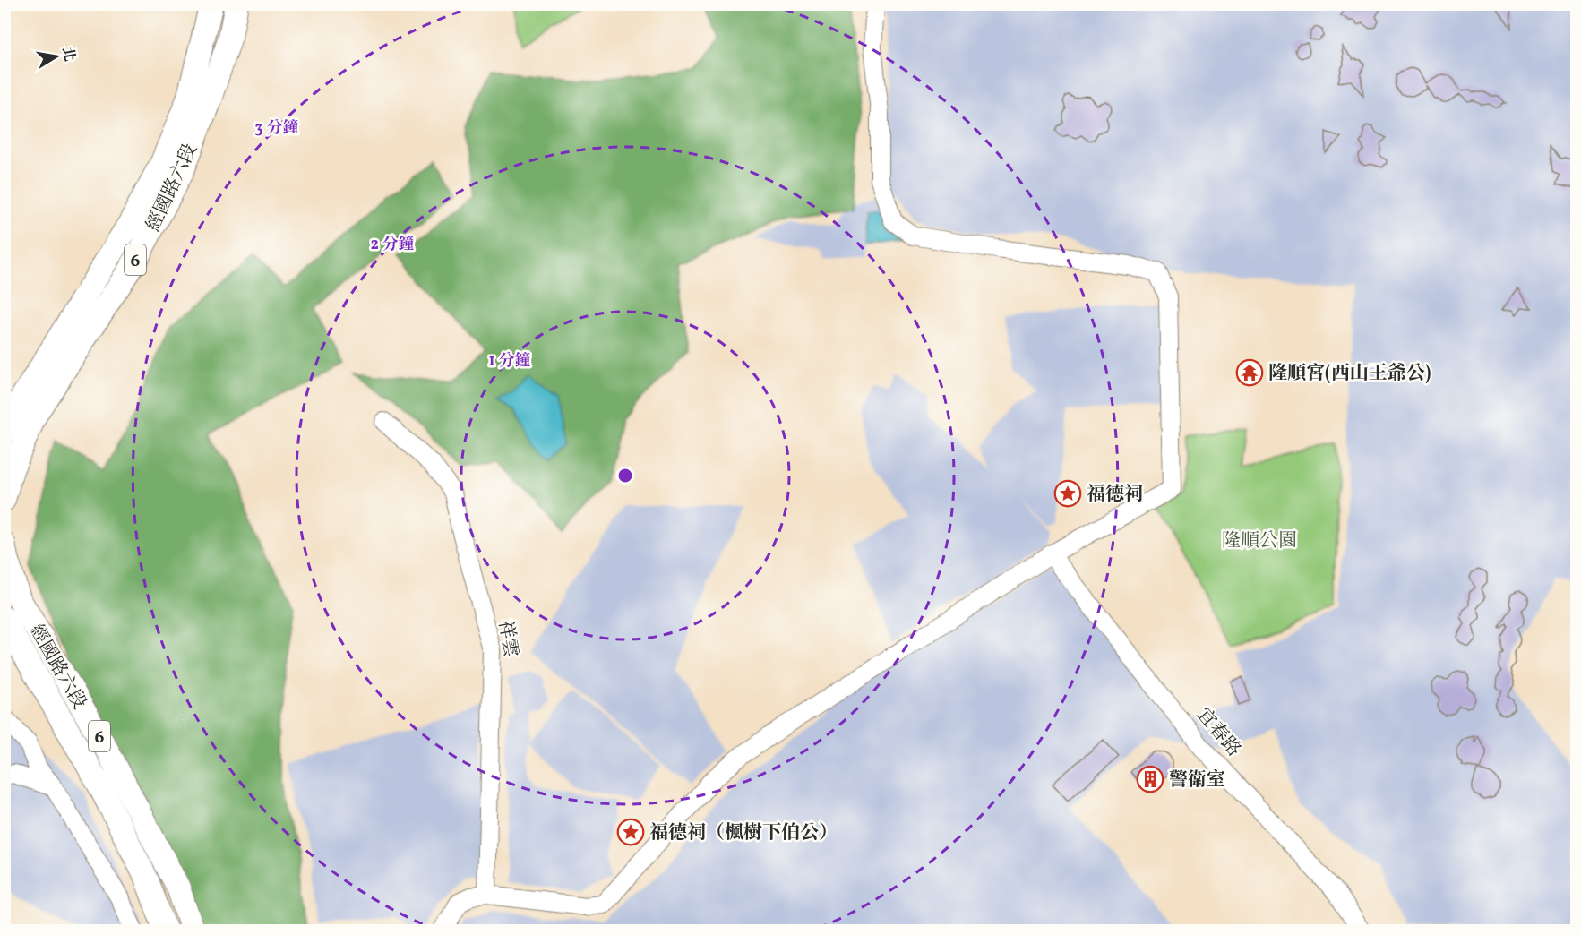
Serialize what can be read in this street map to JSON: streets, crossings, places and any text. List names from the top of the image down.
{
  "streets": {
    "main road": ["經國路六段", "6"],
    "street": ["祥雲", "宜春路"]
  },
  "parks": ["隆順公園"],
  "places": {
    "temple": ["隆順宮(西山王爺公)"],
    "place": ["福德祠", "福德祠（楓樹下伯公）"],
    "building": ["警衛室"]
  },
  "north": "right",
  "rings": ["3 分鐘", "2 分鐘", "1 分鐘"]
}
